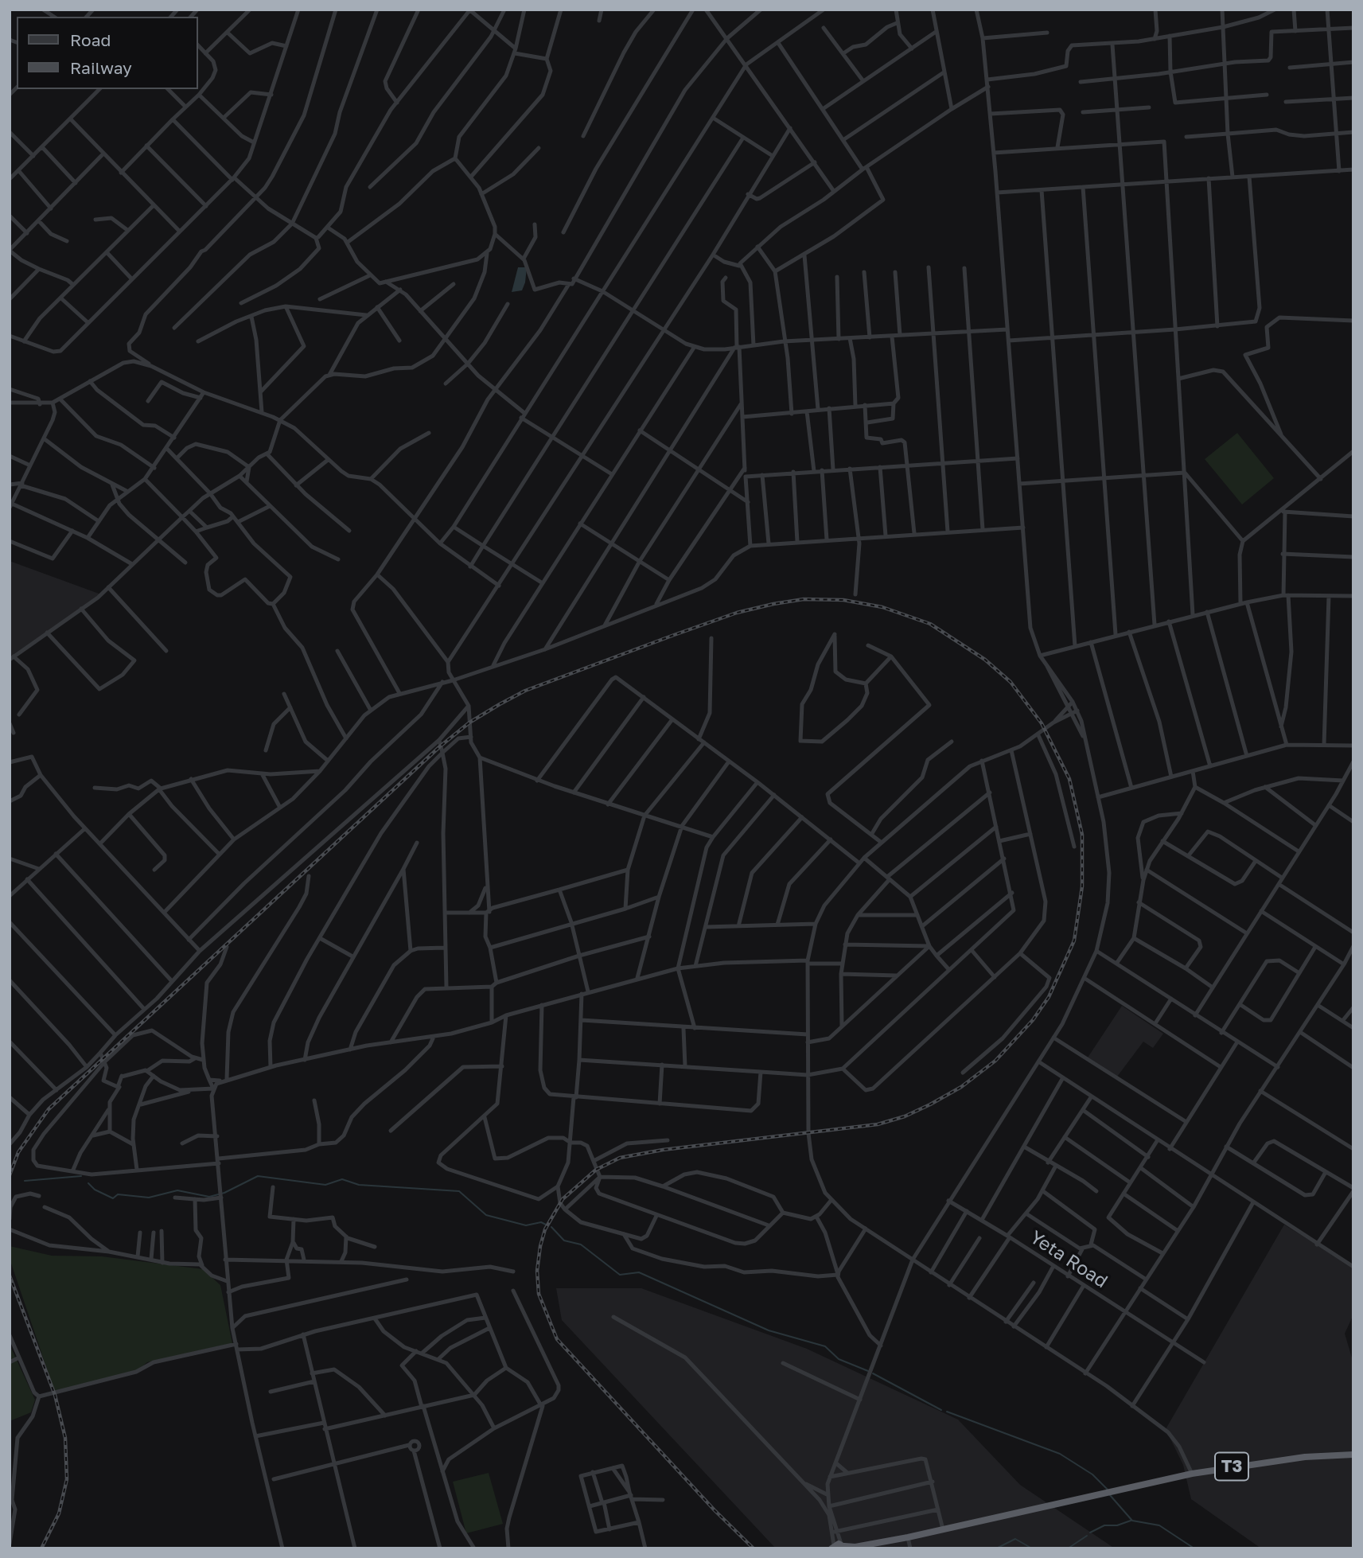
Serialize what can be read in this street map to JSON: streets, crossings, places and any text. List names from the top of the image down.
{
  "streets": {
    "highway": ["T3"],
    "street": ["Yeta Road"]
  },
  "legend": ["Road", "Railway"]
}
